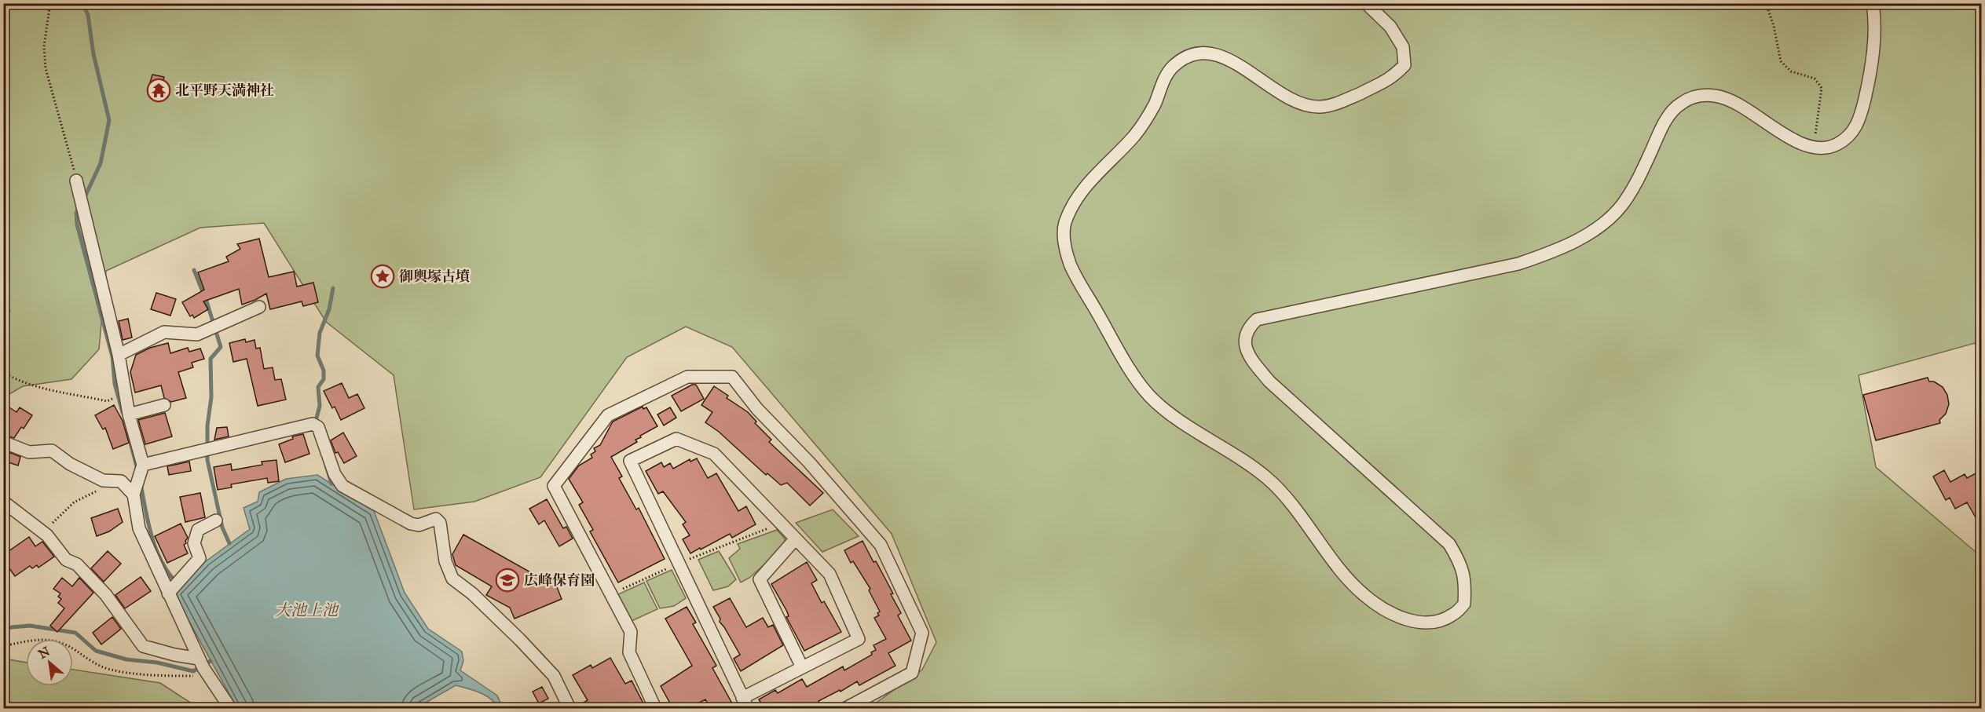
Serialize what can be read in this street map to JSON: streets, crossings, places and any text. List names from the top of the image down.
{
  "water": ["大池上池"],
  "places": {
    "temple": ["北平野天満神社"],
    "place": ["御輿塚古墳"],
    "school or university": ["広峰保育園"]
  },
  "north": "top left"
}
